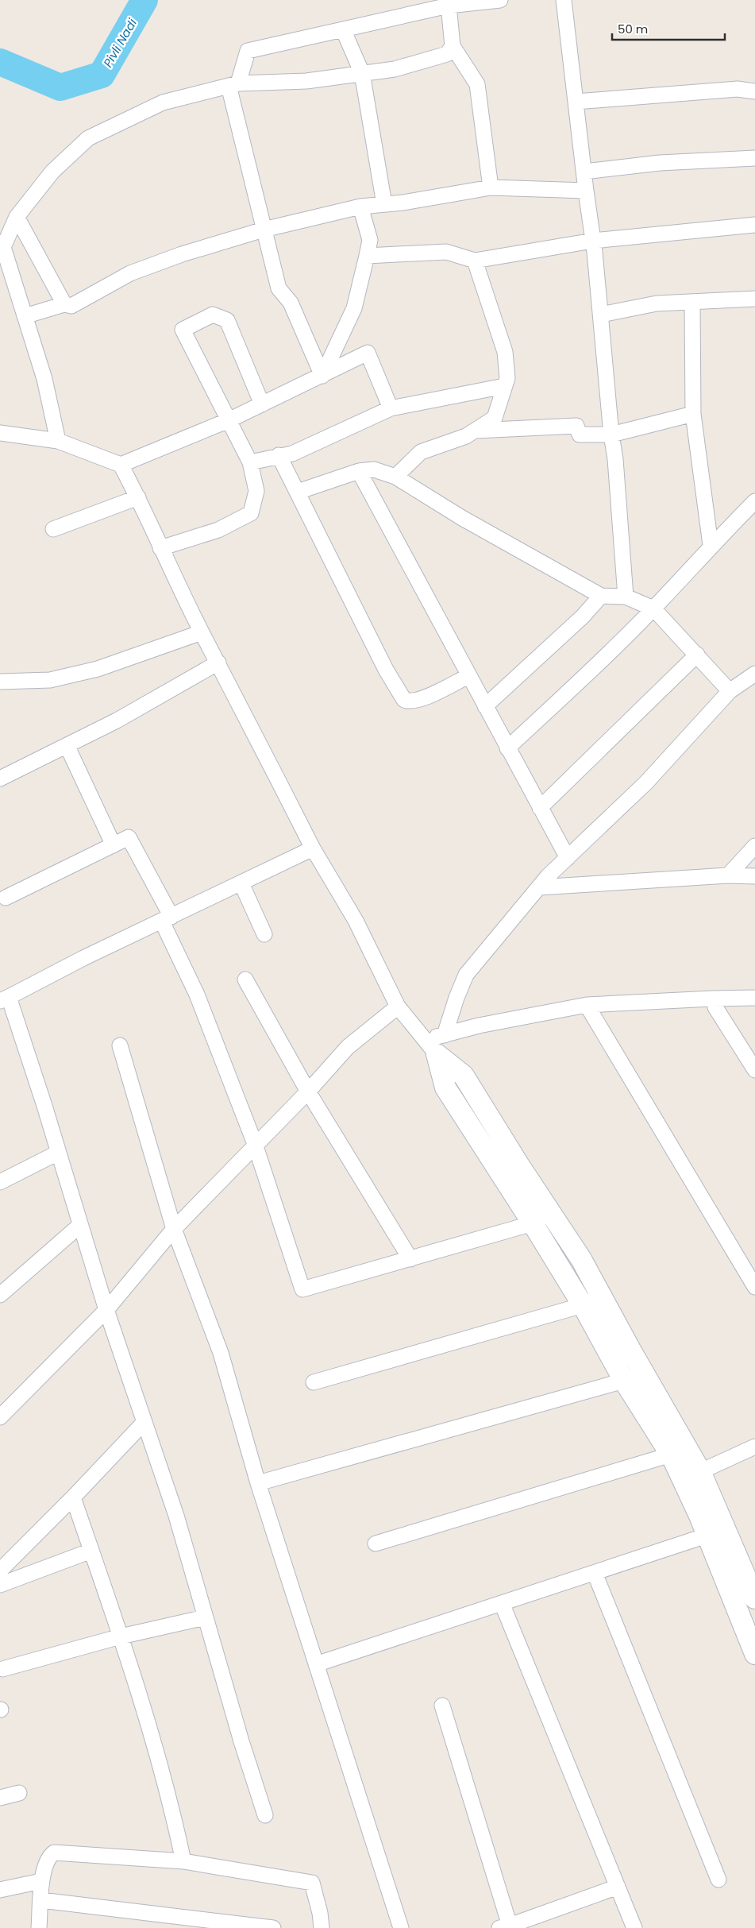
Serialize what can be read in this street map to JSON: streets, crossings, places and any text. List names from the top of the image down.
{
  "water": ["Pivli Nadi"],
  "scale_bar": "50 m"
}
